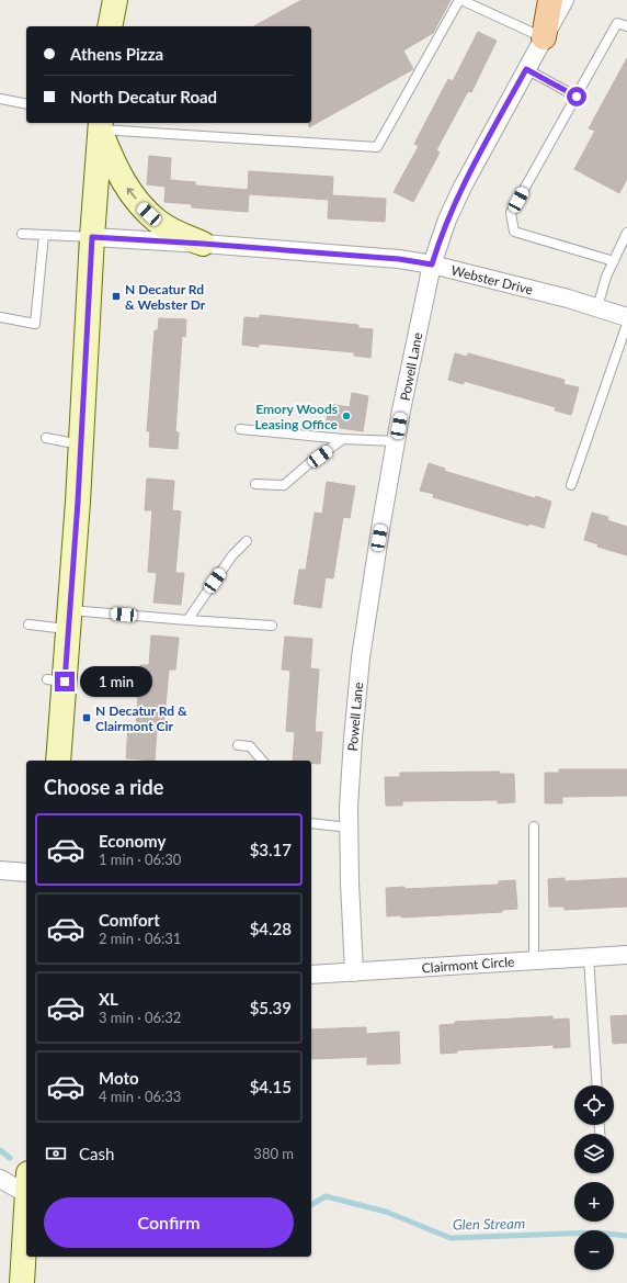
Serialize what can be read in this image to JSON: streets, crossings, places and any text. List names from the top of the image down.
{
  "streets": {
    "street": ["Webster Drive", "Powell Lane", "Clairmont Circle"]
  },
  "crossings": [
    ["Webster Drive", "Powell Lane"],
    ["Powell Lane", "Clairmont Circle"]
  ],
  "water": ["Glen Stream"],
  "places": {
    "transit": ["N Decatur Rd & Webster Dr", "N Decatur Rd & Clairmont Cir"],
    "other": ["Emory Woods Leasing Office"]
  },
  "page": {
    "banner": ["Athens Pizza", "North Decatur Road"],
    "bubble": "1 min",
    "heading": "Choose a ride",
    "list": [
      {
        "name": "Economy",
        "note": "1 min · 06:30",
        "value": "$3.17"
      },
      {
        "name": "Comfort",
        "note": "2 min · 06:31",
        "value": "$4.28"
      },
      {
        "name": "XL",
        "note": "3 min · 06:32",
        "value": "$5.39"
      },
      {
        "name": "Moto",
        "note": "4 min · 06:33",
        "value": "$4.15"
      }
    ],
    "map_buttons": ["+", "−"],
    "pay": ["Cash", "380 m"],
    "buttons": "Confirm"
  }
}
